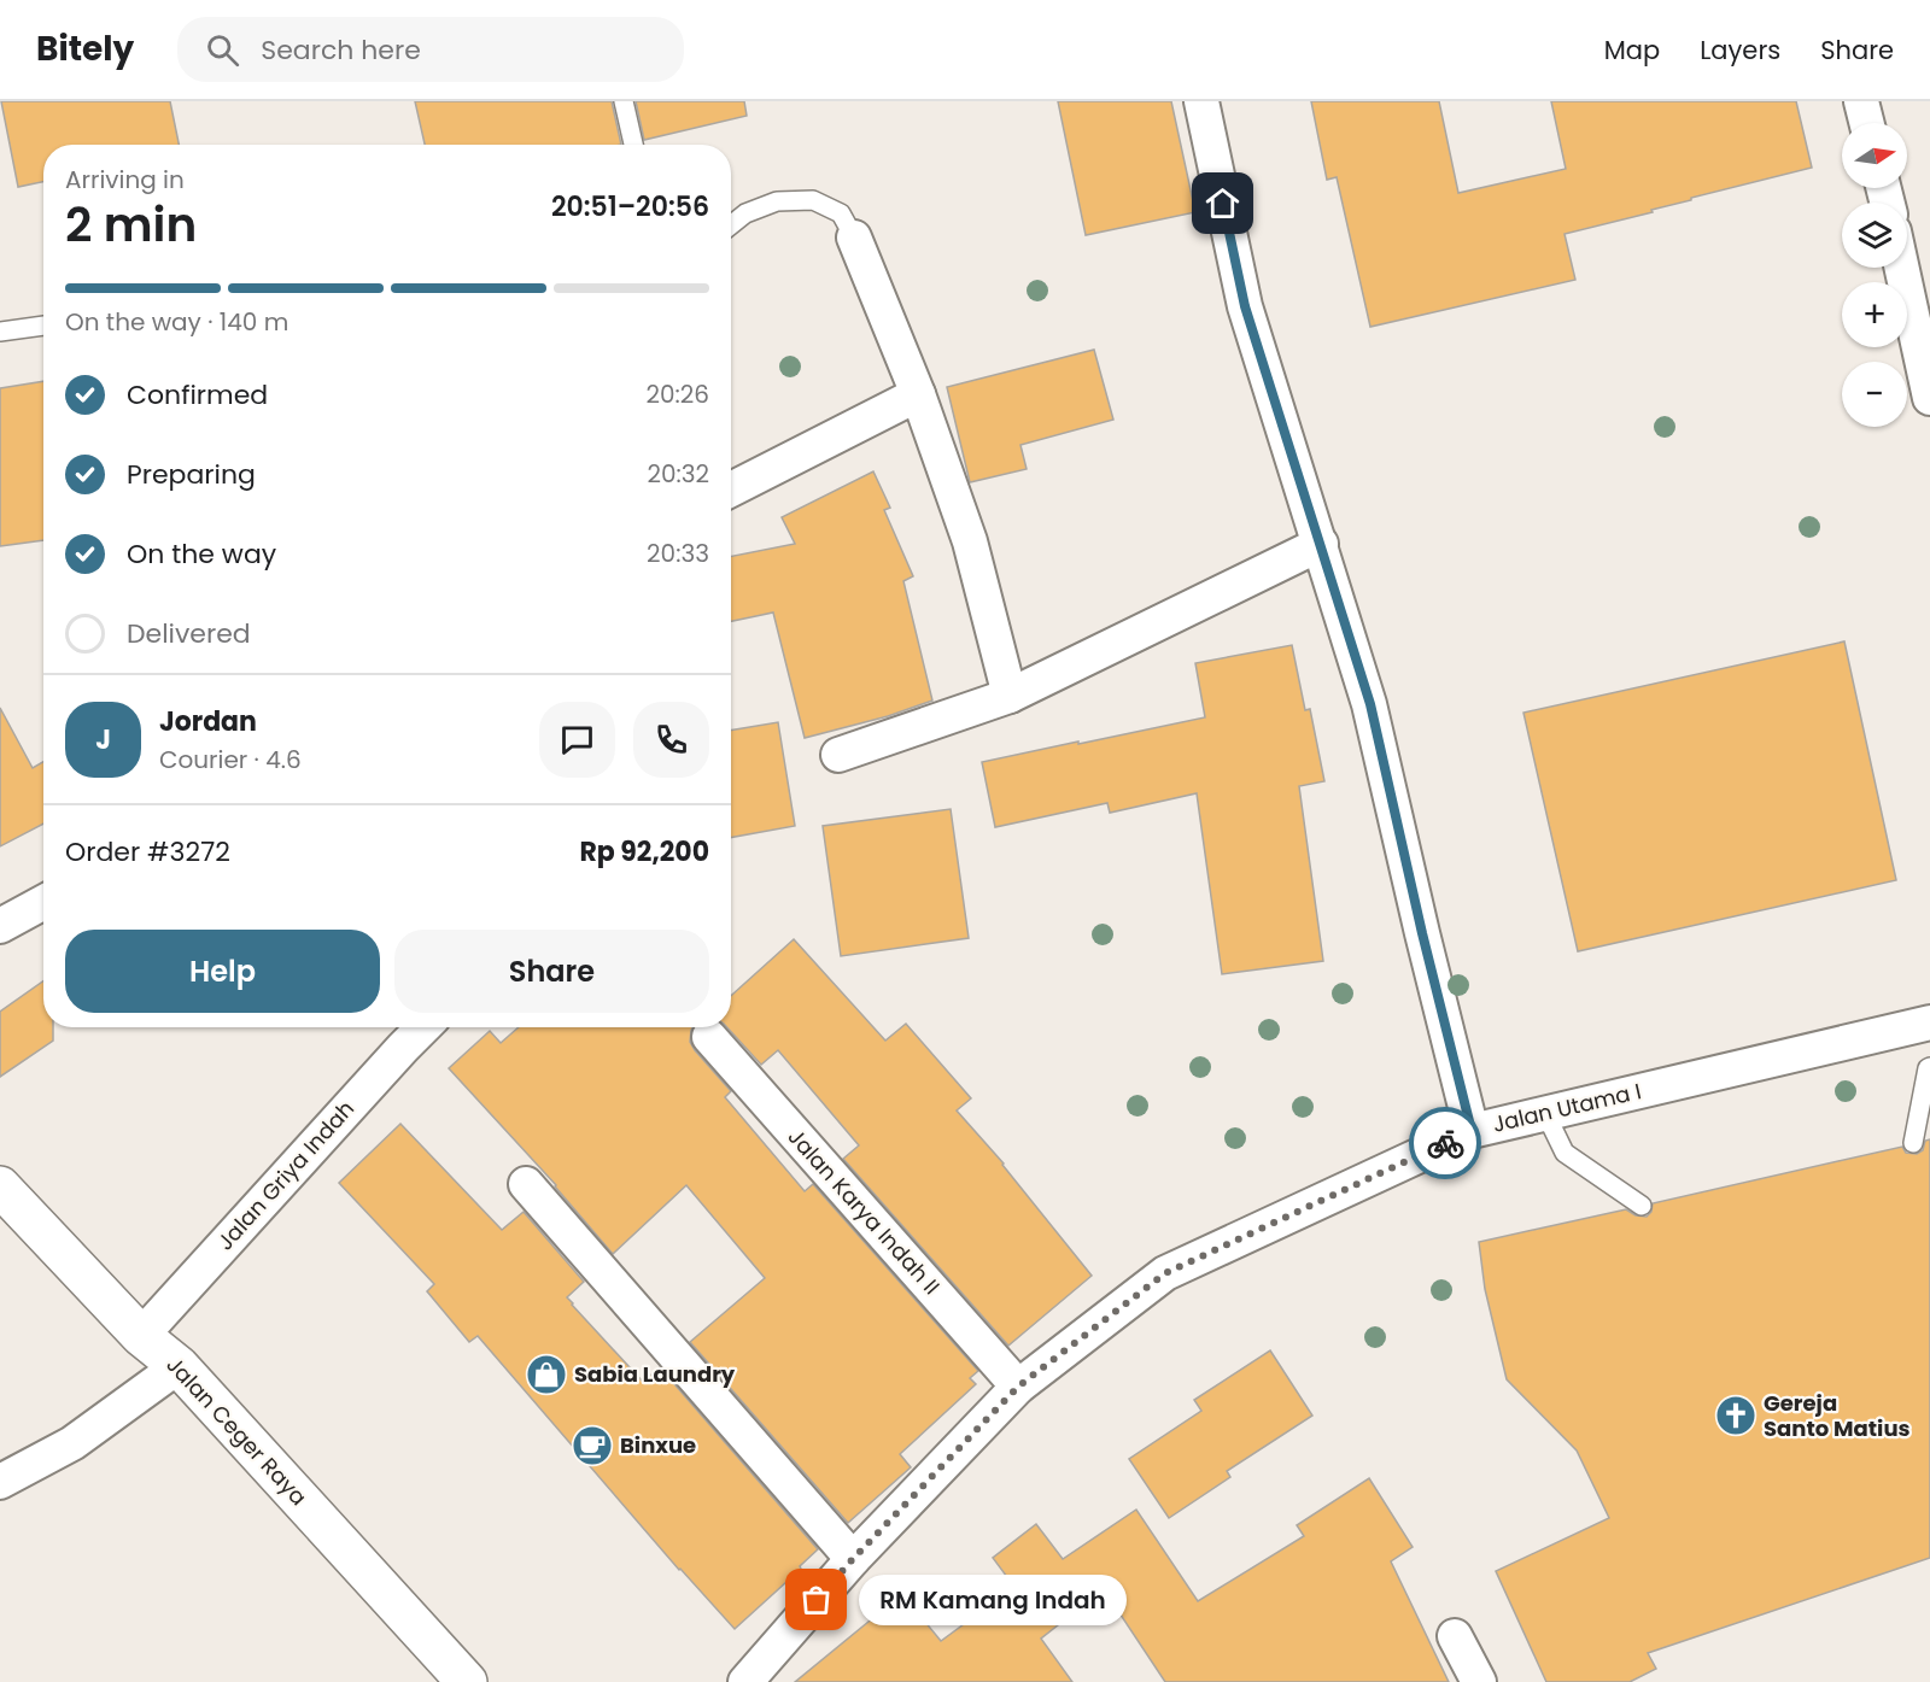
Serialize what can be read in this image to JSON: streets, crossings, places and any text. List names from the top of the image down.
{
  "streets": {
    "main road": ["Jalan Ceger Raya"],
    "street": ["Jalan Utama I", "Jalan Griya Indah", "Jalan Karya Indah II"]
  },
  "crossings": [
    ["Jalan Utama I", "Jalan Karya Indah II"],
    ["Jalan Griya Indah", "Jalan Ceger Raya"]
  ],
  "places": {
    "shop": ["Sabia Laundry"],
    "church": ["Gereja Santo Matius"],
    "cafe": ["Binxue"],
    "other": ["RM Kamang Indah"]
  },
  "north": "right",
  "page": {
    "header": "Bitely",
    "search": "Search here",
    "nav": ["Map", "Layers", "Share"],
    "map_buttons": ["+", "−"],
    "heading": ["2 min", "Arriving in", "20:51–20:56"],
    "panel": [
      "Jordan",
      "Courier · 4.6",
      "Order #3272",
      "Rp 92,200"
    ],
    "bar": "On the way · 140 m",
    "list": [
      ["Confirmed", "20:26"],
      ["Preparing", "20:32"],
      ["On the way", "20:33"],
      "Delivered"
    ],
    "round": "J",
    "buttons": ["Help", "Share"],
    "bubble": "RM Kamang Indah"
  }
}
